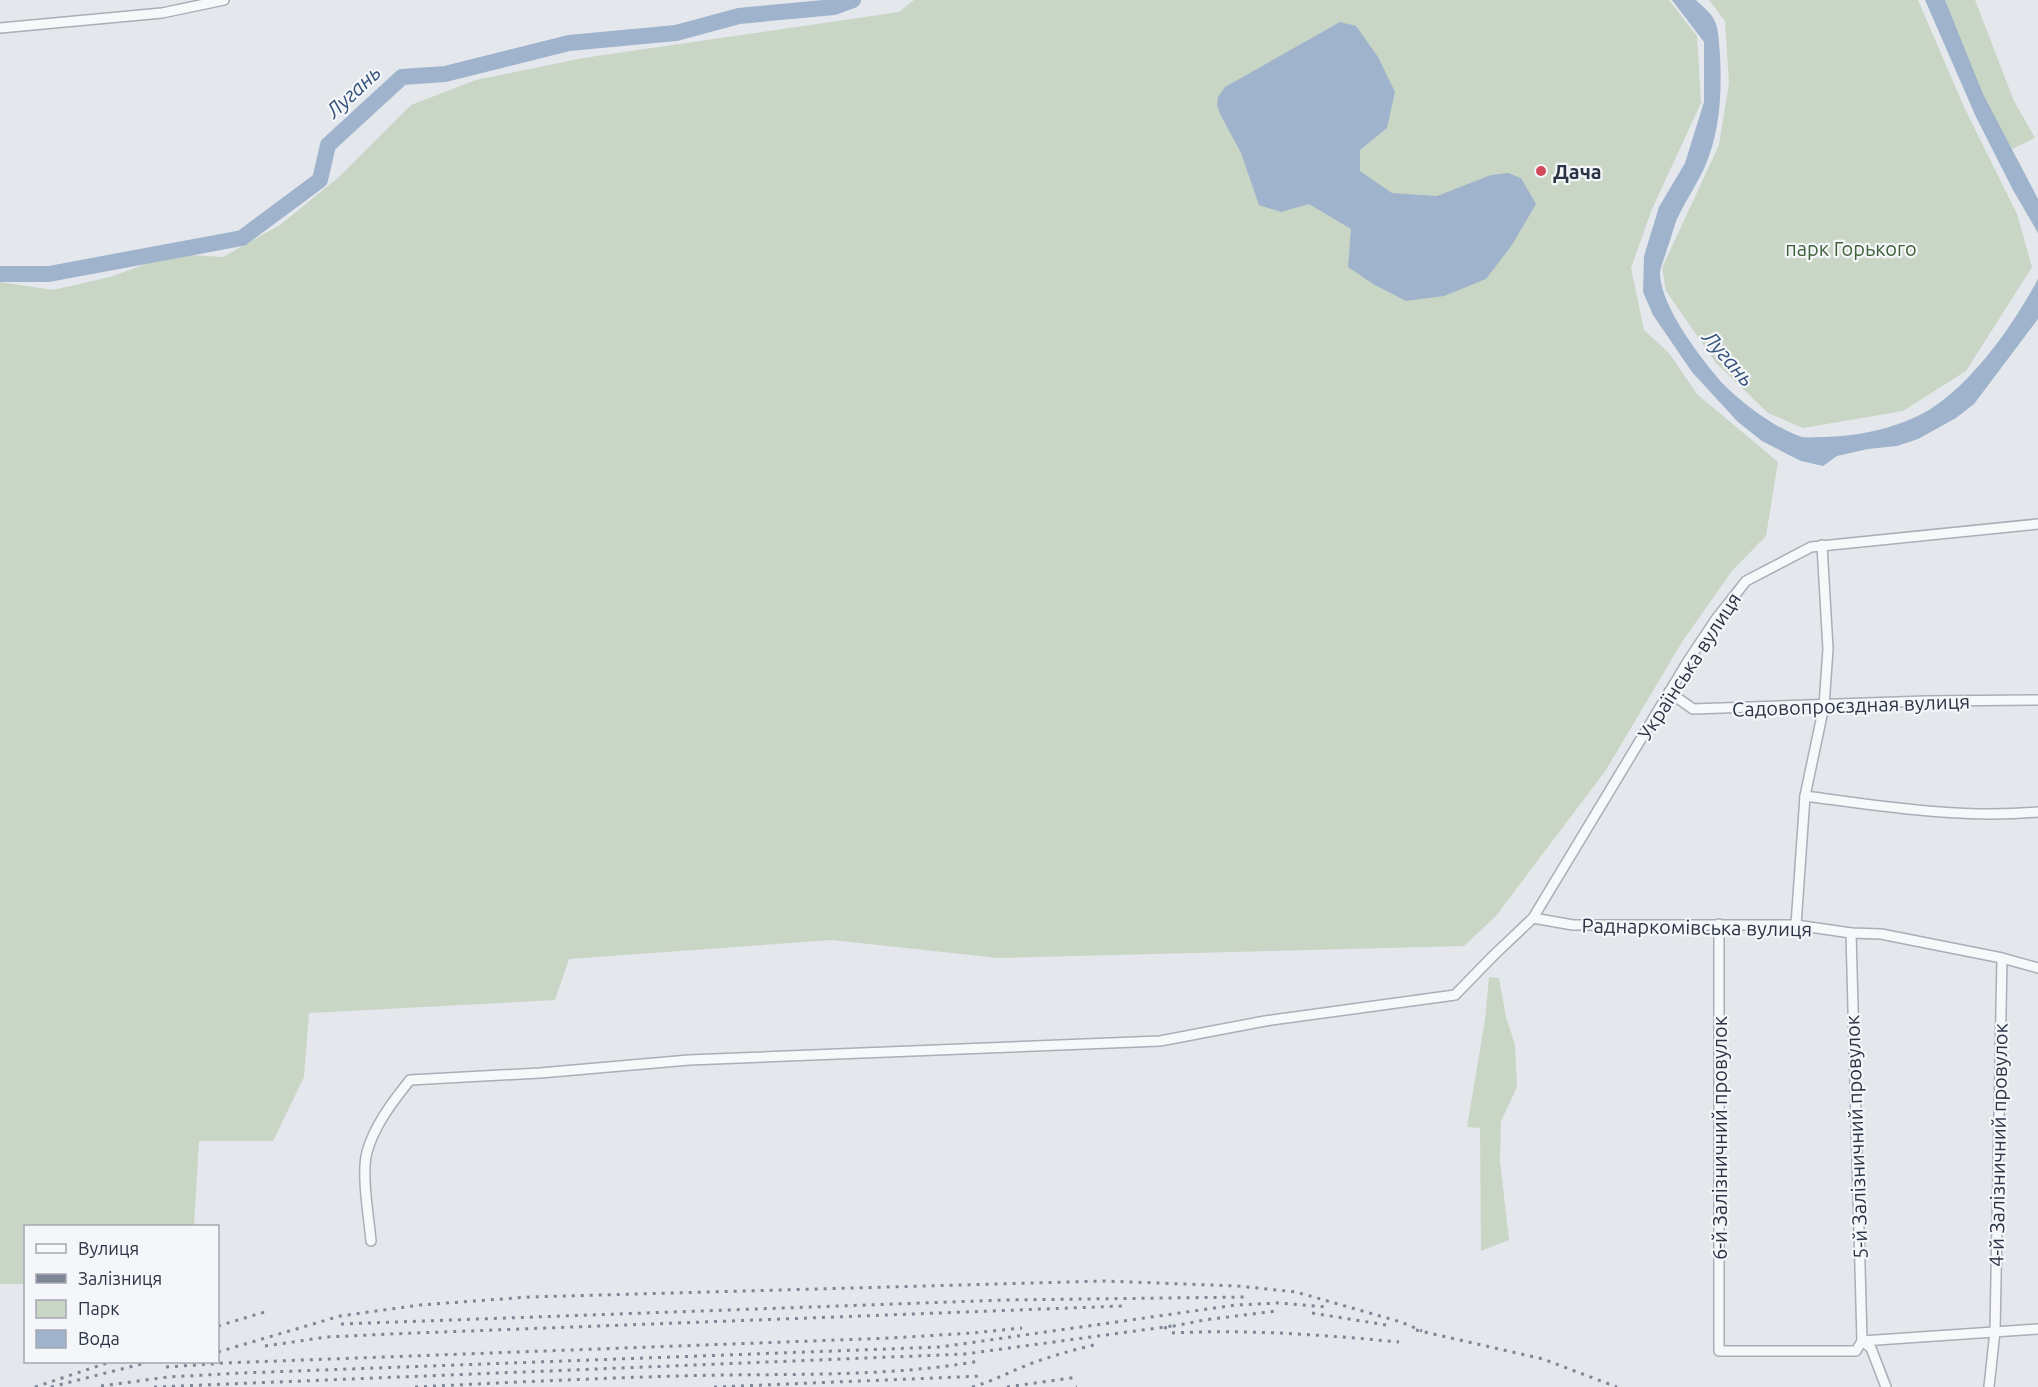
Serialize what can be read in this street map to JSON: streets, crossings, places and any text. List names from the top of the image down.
{
  "streets": {
    "street": [
      "Українська вулиця",
      "Садовопроєздная вулиця",
      "Раднаркомівська вулиця",
      "5-й Залізничний провулок",
      "6-й Залізничний провулок",
      "4-й Залізничний провулок"
    ]
  },
  "crossings": [
    ["Українська вулиця", "Садовопроєздная вулиця"],
    ["Українська вулиця", "Раднаркомівська вулиця"],
    ["Раднаркомівська вулиця", "5-й Залізничний провулок"],
    ["Раднаркомівська вулиця", "6-й Залізничний провулок"],
    ["Раднаркомівська вулиця", "4-й Залізничний провулок"],
    ["5-й Залізничний провулок", "6-й Залізничний провулок"]
  ],
  "water": ["Лугань"],
  "parks": ["парк Горького"],
  "places": ["Дача"],
  "legend": [
    "Вулиця",
    "Залізниця",
    "Парк",
    "Вода"
  ]
}
